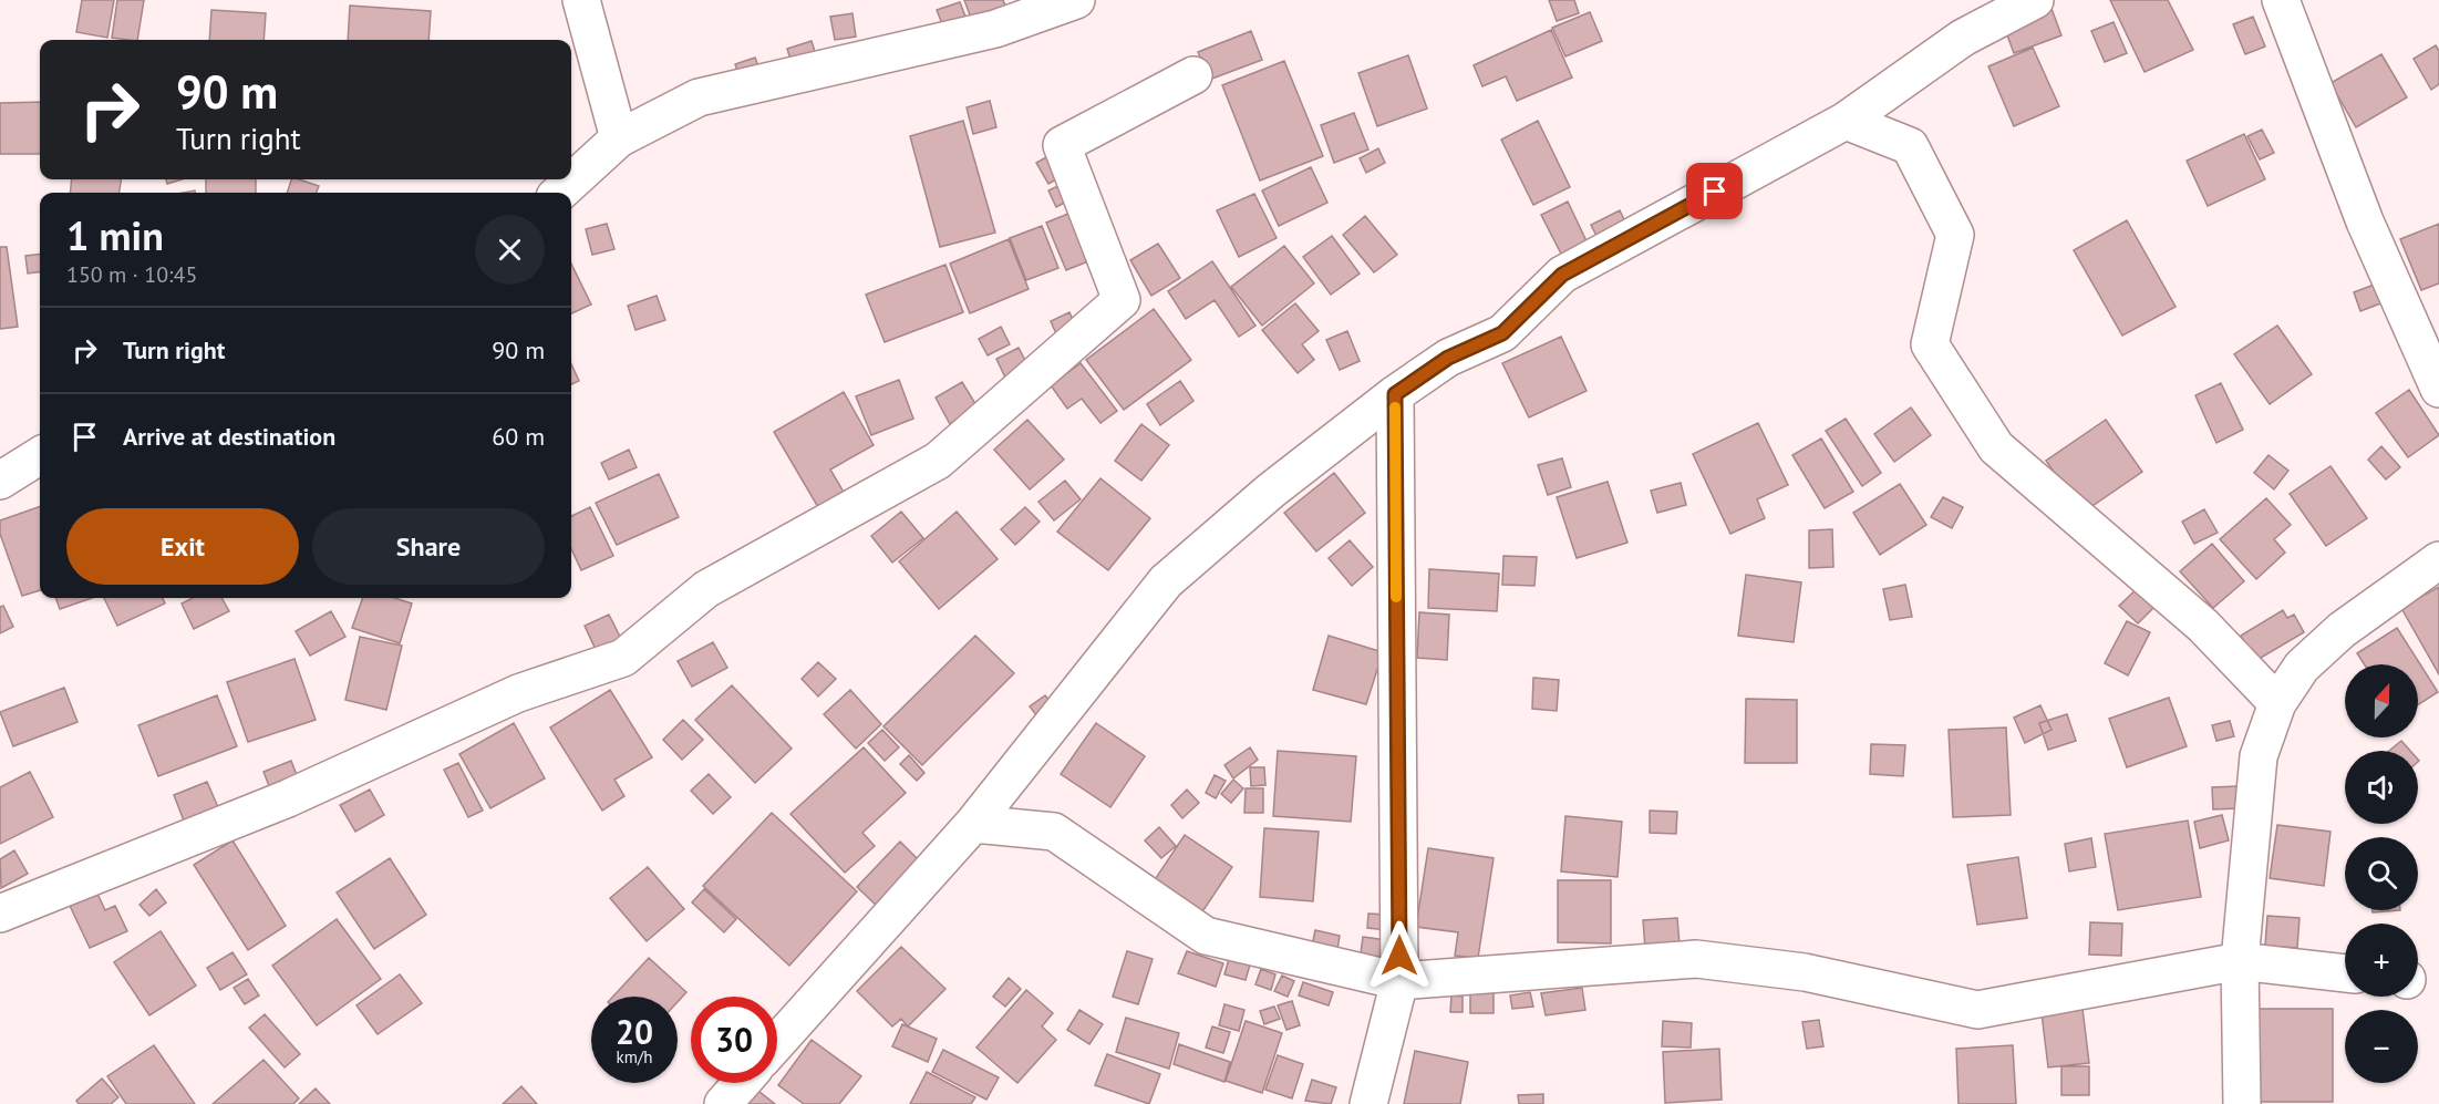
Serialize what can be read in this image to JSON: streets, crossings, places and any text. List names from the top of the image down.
{
  "north": "top",
  "page": {
    "turn": ["90 m", "Turn right"],
    "heading": ["1 min", "150 m · 10:45"],
    "list": [
      {
        "name": "Turn right",
        "value": "90 m"
      },
      {
        "name": "Arrive at destination",
        "value": "60 m"
      }
    ],
    "buttons": ["Exit", "Share"],
    "map_buttons": ["+", "−"],
    "speed": "20 km/h",
    "limit": "30"
  }
}
